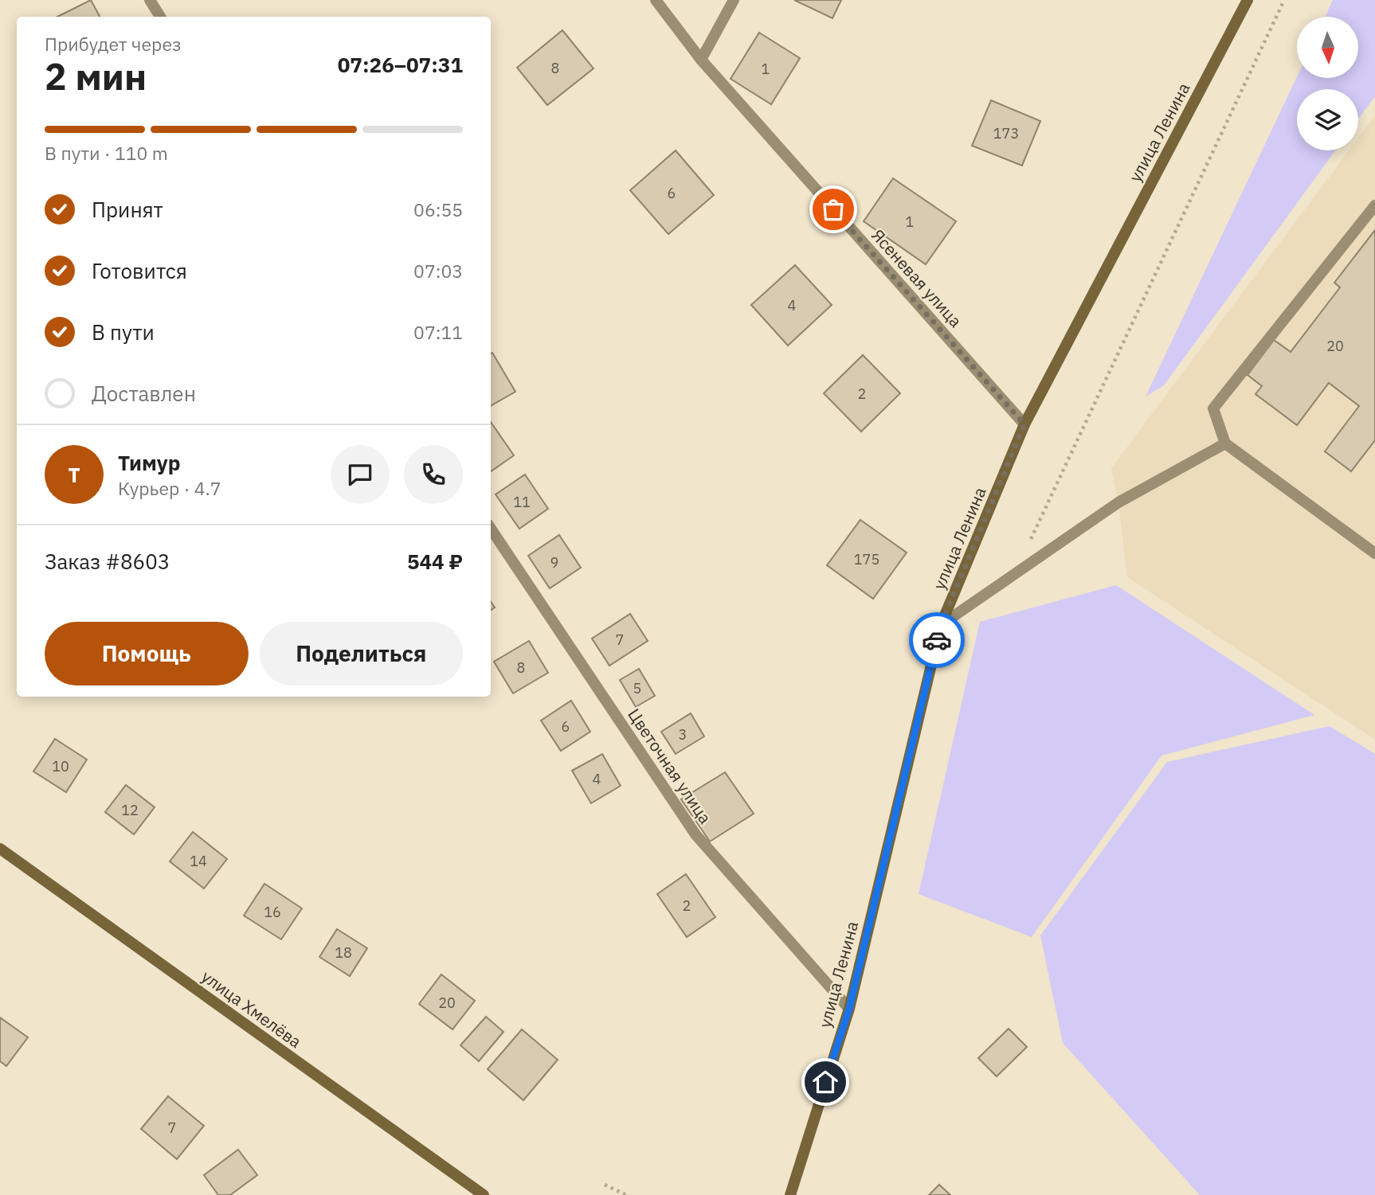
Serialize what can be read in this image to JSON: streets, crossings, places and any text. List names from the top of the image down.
{
  "streets": {
    "main road": ["улица Ленина", "улица Хмелёва"],
    "street": ["Ясеневая улица", "Цветочная улица"]
  },
  "crossings": [
    ["улица Ленина", "Ясеневая улица"],
    ["улица Ленина", "Цветочная улица"]
  ],
  "house_numbers": [
    "8",
    "1",
    "173",
    "6",
    "1",
    "4",
    "20",
    "2",
    "11",
    "175",
    "9",
    "7",
    "8",
    "5",
    "6",
    "3",
    "10",
    "4",
    "12",
    "14",
    "2",
    "16",
    "18",
    "20",
    "7"
  ],
  "north": "bottom",
  "page": {
    "heading": ["2 мин", "Прибудет через", "07:26–07:31"],
    "panel": [
      "Тимур",
      "Курьер · 4.7",
      "Заказ #8603",
      "544 ₽"
    ],
    "bar": "В пути · 110 m",
    "list": [
      ["Принят", "06:55"],
      ["Готовится", "07:03"],
      ["В пути", "07:11"],
      "Доставлен"
    ],
    "round": "Т",
    "buttons": ["Помощь", "Поделиться"]
  }
}
